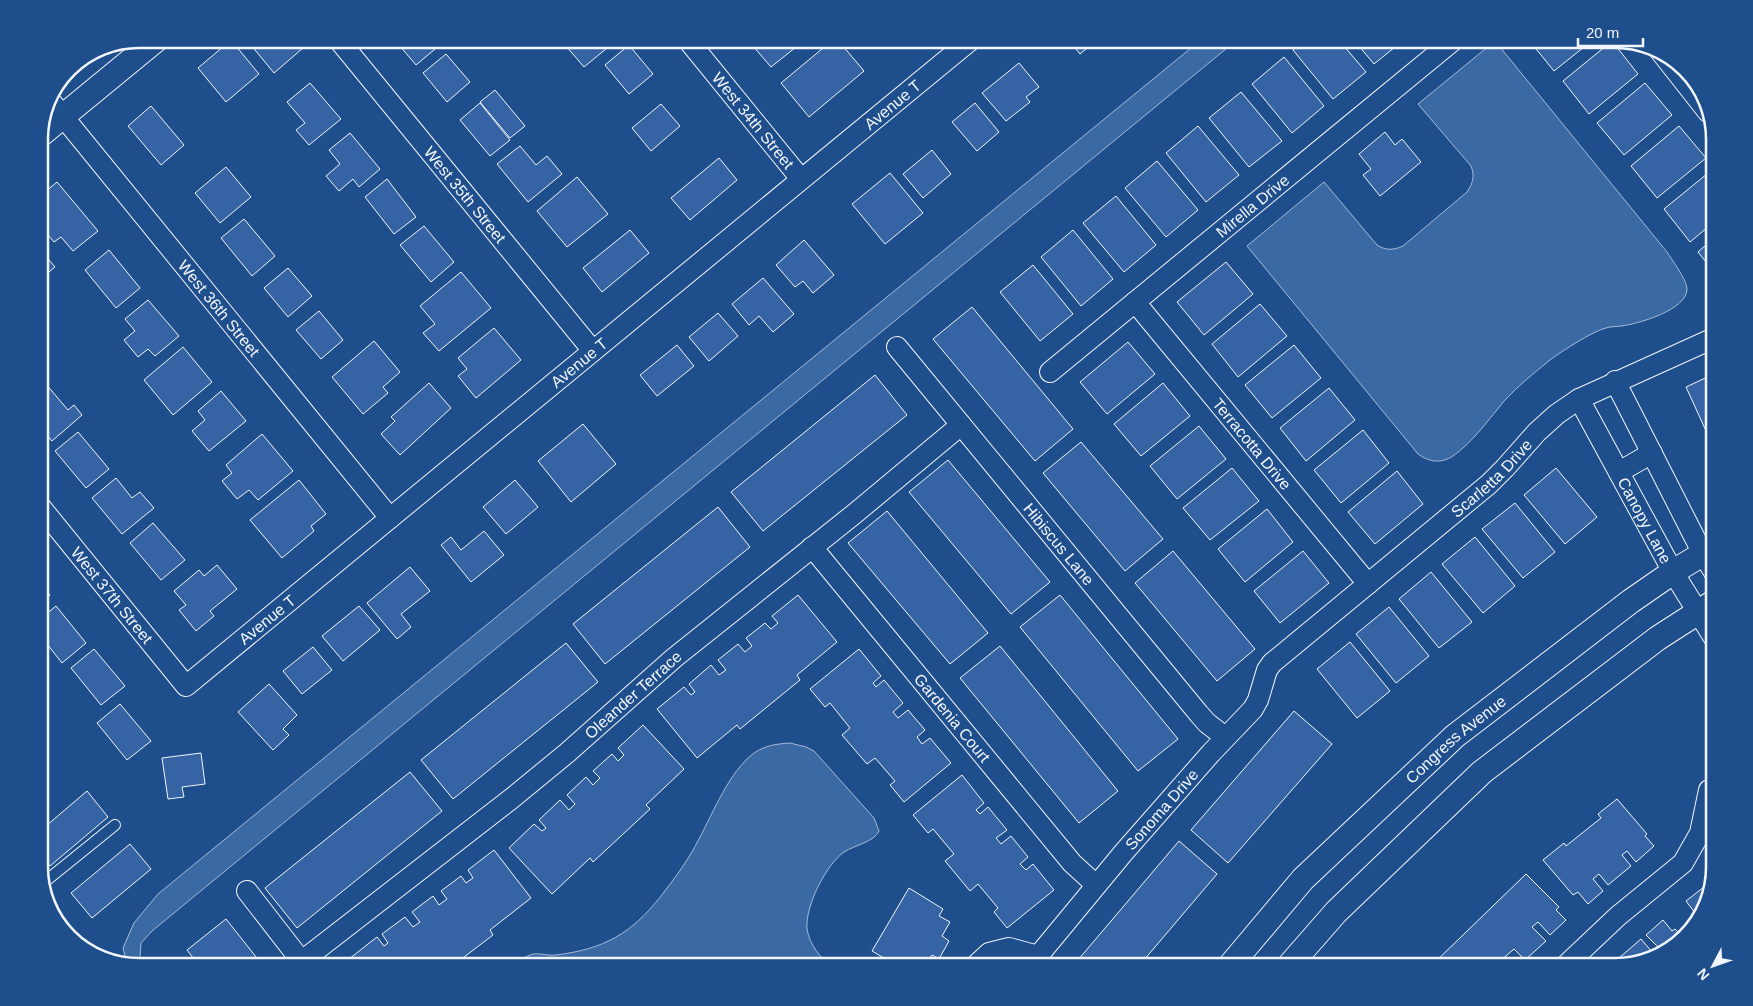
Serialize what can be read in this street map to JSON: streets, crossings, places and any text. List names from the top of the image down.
{
  "streets": {
    "street": [
      "Avenue T",
      "West 34th Street",
      "West 35th Street",
      "Mirella Drive",
      "West 36th Street",
      "Terracotta Drive",
      "Scarletta Drive",
      "Canopy Lane",
      "Hibiscus Lane",
      "West 37th Street",
      "Oleander Terrace",
      "Gardenia Court",
      "Congress Avenue",
      "Sonoma Drive"
    ]
  },
  "crossings": [
    ["Avenue T", "West 34th Street"],
    ["Avenue T", "West 35th Street"],
    ["Avenue T", "West 36th Street"],
    ["Avenue T", "West 37th Street"],
    ["Mirella Drive", "Terracotta Drive"],
    ["Terracotta Drive", "Scarletta Drive"],
    ["Scarletta Drive", "Canopy Lane"],
    ["Scarletta Drive", "Sonoma Drive"],
    ["Canopy Lane", "Congress Avenue"],
    ["Hibiscus Lane", "Oleander Terrace"],
    ["Hibiscus Lane", "Sonoma Drive"],
    ["Oleander Terrace", "Gardenia Court"],
    ["Gardenia Court", "Sonoma Drive"]
  ],
  "scale_bar": "20 m",
  "north": "bottom left"
}
